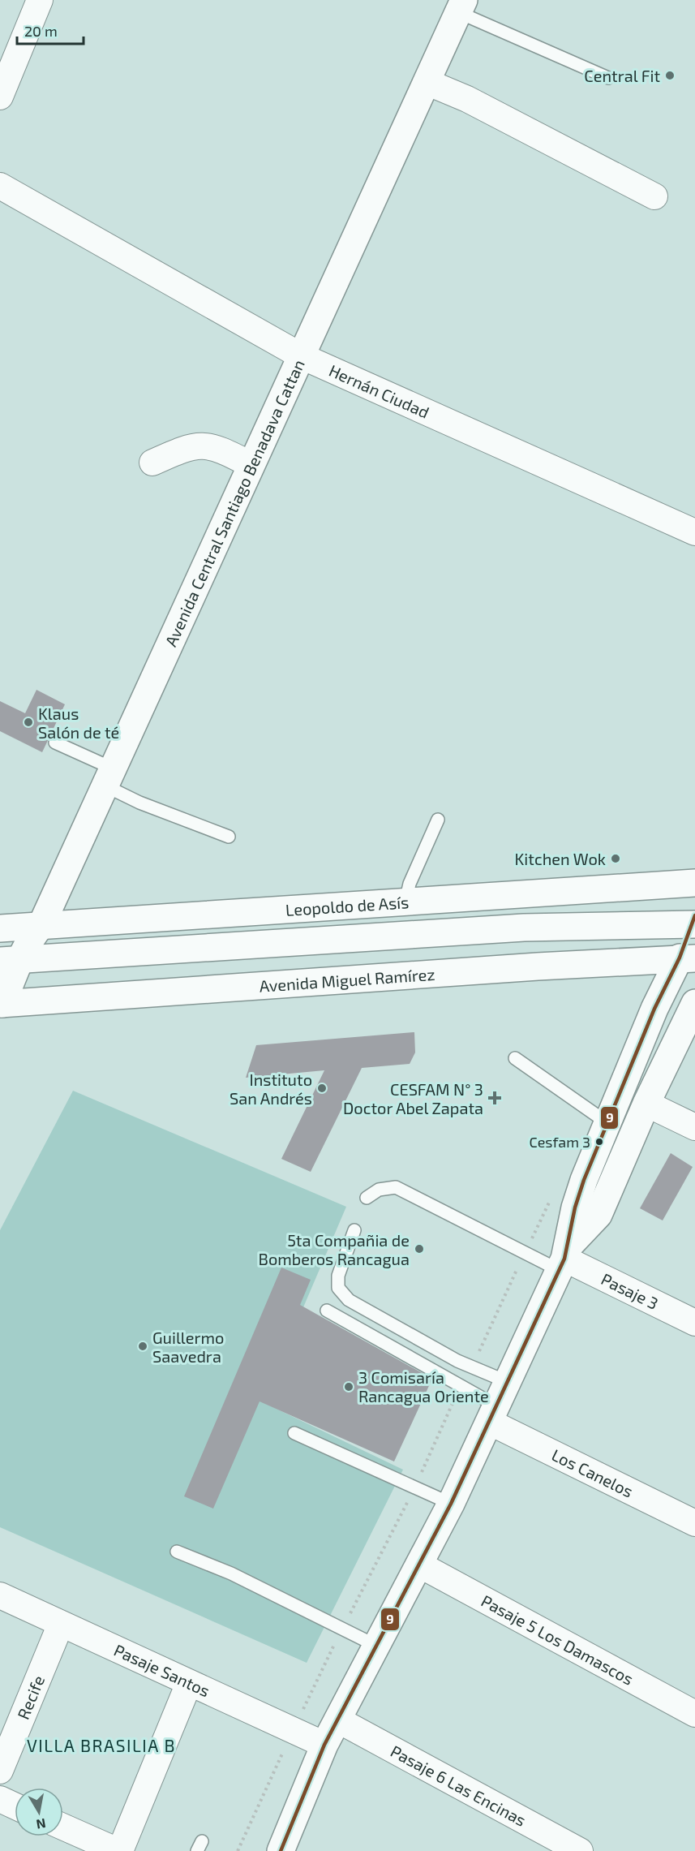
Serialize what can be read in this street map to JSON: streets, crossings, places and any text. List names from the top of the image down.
{
  "streets": {
    "street": [
      "Hernán Ciudad",
      "Avenida Central Santiago Benadava Cattan",
      "Leopoldo de Asís",
      "Avenida Miguel Ramírez",
      "Pasaje 3",
      "Los Canelos",
      "Pasaje 5 Los Damascos",
      "Pasaje Santos",
      "Recife",
      "Pasaje 6 Las Encinas"
    ]
  },
  "crossings": [
    ["Hernán Ciudad", "Avenida Central Santiago Benadava Cattan"],
    ["Avenida Central Santiago Benadava Cattan", "Leopoldo de Asís"],
    ["Avenida Central Santiago Benadava Cattan", "Avenida Miguel Ramírez"],
    ["Pasaje Santos", "Recife"]
  ],
  "districts": ["VILLA BRASILIA B"],
  "places": {
    "other": [
      "Central Fit",
      "Klaus Salón de té",
      "Kitchen Wok",
      "Instituto San Andrés",
      "Cesfam 3",
      "5ta Compañia de Bomberos Rancagua",
      "Guillermo Saavedra",
      "3 Comisaría Rancagua Oriente"
    ],
    "health": ["CESFAM N° 3 Doctor Abel Zapata"]
  },
  "lines": ["transit line 9"],
  "scale_bar": "20 m",
  "north": "bottom"
}
